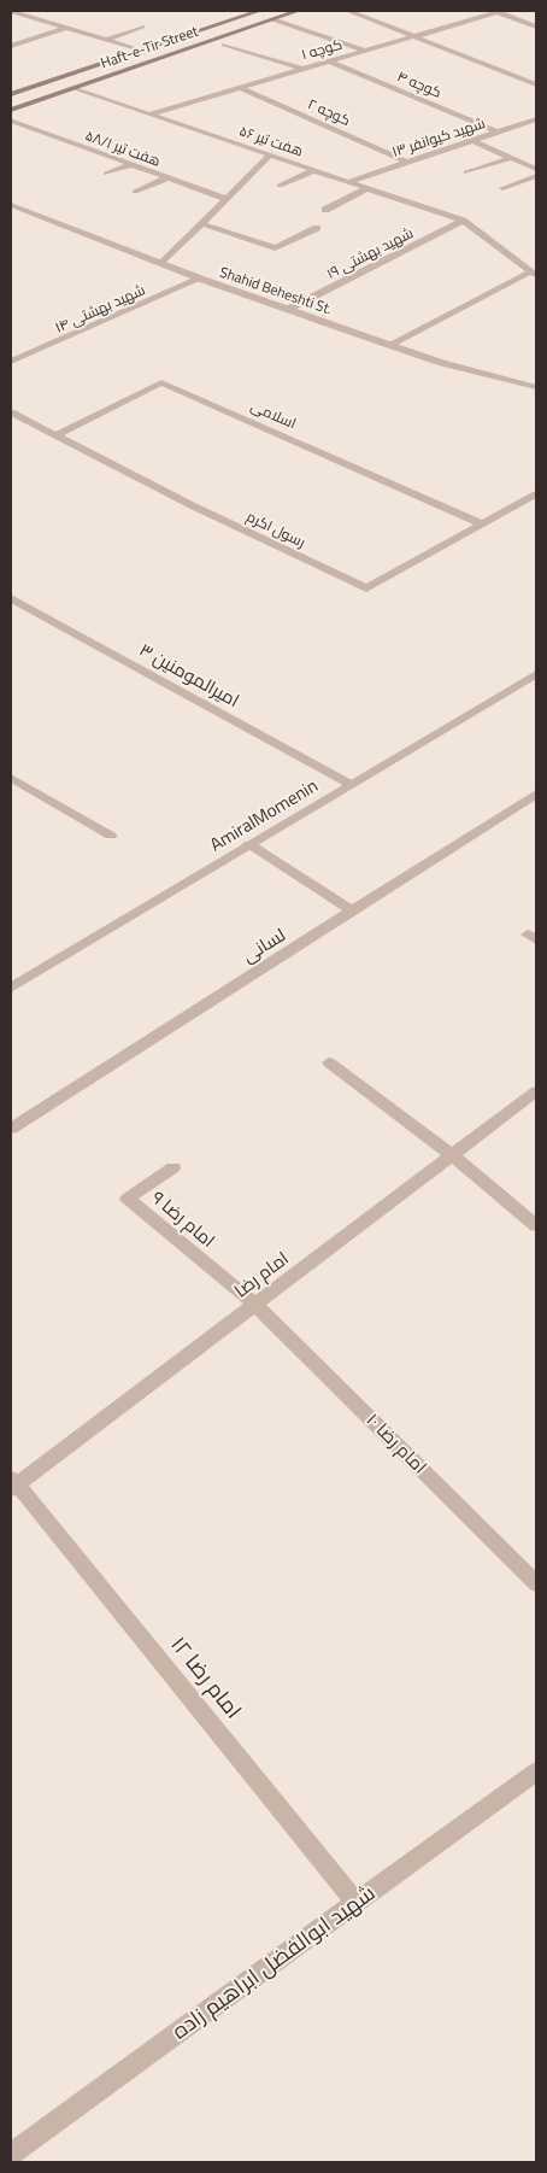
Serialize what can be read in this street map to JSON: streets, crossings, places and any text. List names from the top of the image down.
{
  "streets": {
    "main road": ["Haft-e-Tir Street"],
    "street": [
      "کوچه ۱",
      "کوچه ۴",
      "کوچه ۲",
      "شهید کیوانفر ۱۳",
      "هفت تیر ۵۶",
      "هفت تیر ۵۸/۱",
      "شهید بهشتی ۱۹",
      "Shahid Beheshti St.",
      "شهید بهشتی ۱۴",
      "اسلامی",
      "رسول اکرم",
      "امیرالمومنین ۳",
      "AmiralMomenin",
      "لسانی",
      "امام رضا ۹",
      "امام رضا",
      "امام رضا ۱۰",
      "امام رضا ۱۲",
      "شهید ابوالفضل ابراهیم زاده"
    ]
  },
  "crossings": [
    ["Haft-e-Tir Street", "هفت تیر ۵۶"],
    ["کوچه ۱", "کوچه ۴"],
    ["کوچه ۱", "کوچه ۲"],
    ["کوچه ۱", "هفت تیر ۵۶"],
    ["کوچه ۴", "شهید کیوانفر ۱۳"],
    ["کوچه ۲", "شهید کیوانفر ۱۳"],
    ["شهید کیوانفر ۱۳", "هفت تیر ۵۶"],
    ["هفت تیر ۵۶", "شهید بهشتی ۱۹"],
    ["شهید بهشتی ۱۹", "Shahid Beheshti St."],
    ["Shahid Beheshti St.", "شهید بهشتی ۱۴"],
    ["اسلامی", "رسول اکرم"],
    ["امیرالمومنین ۳", "AmiralMomenin"],
    ["امام رضا ۹", "امام رضا"],
    ["امام رضا ۹", "امام رضا ۱۰"],
    ["امام رضا", "امام رضا ۱۰"],
    ["امام رضا", "امام رضا ۱۲"],
    ["امام رضا ۱۲", "شهید ابوالفضل ابراهیم زاده"]
  ]
}
